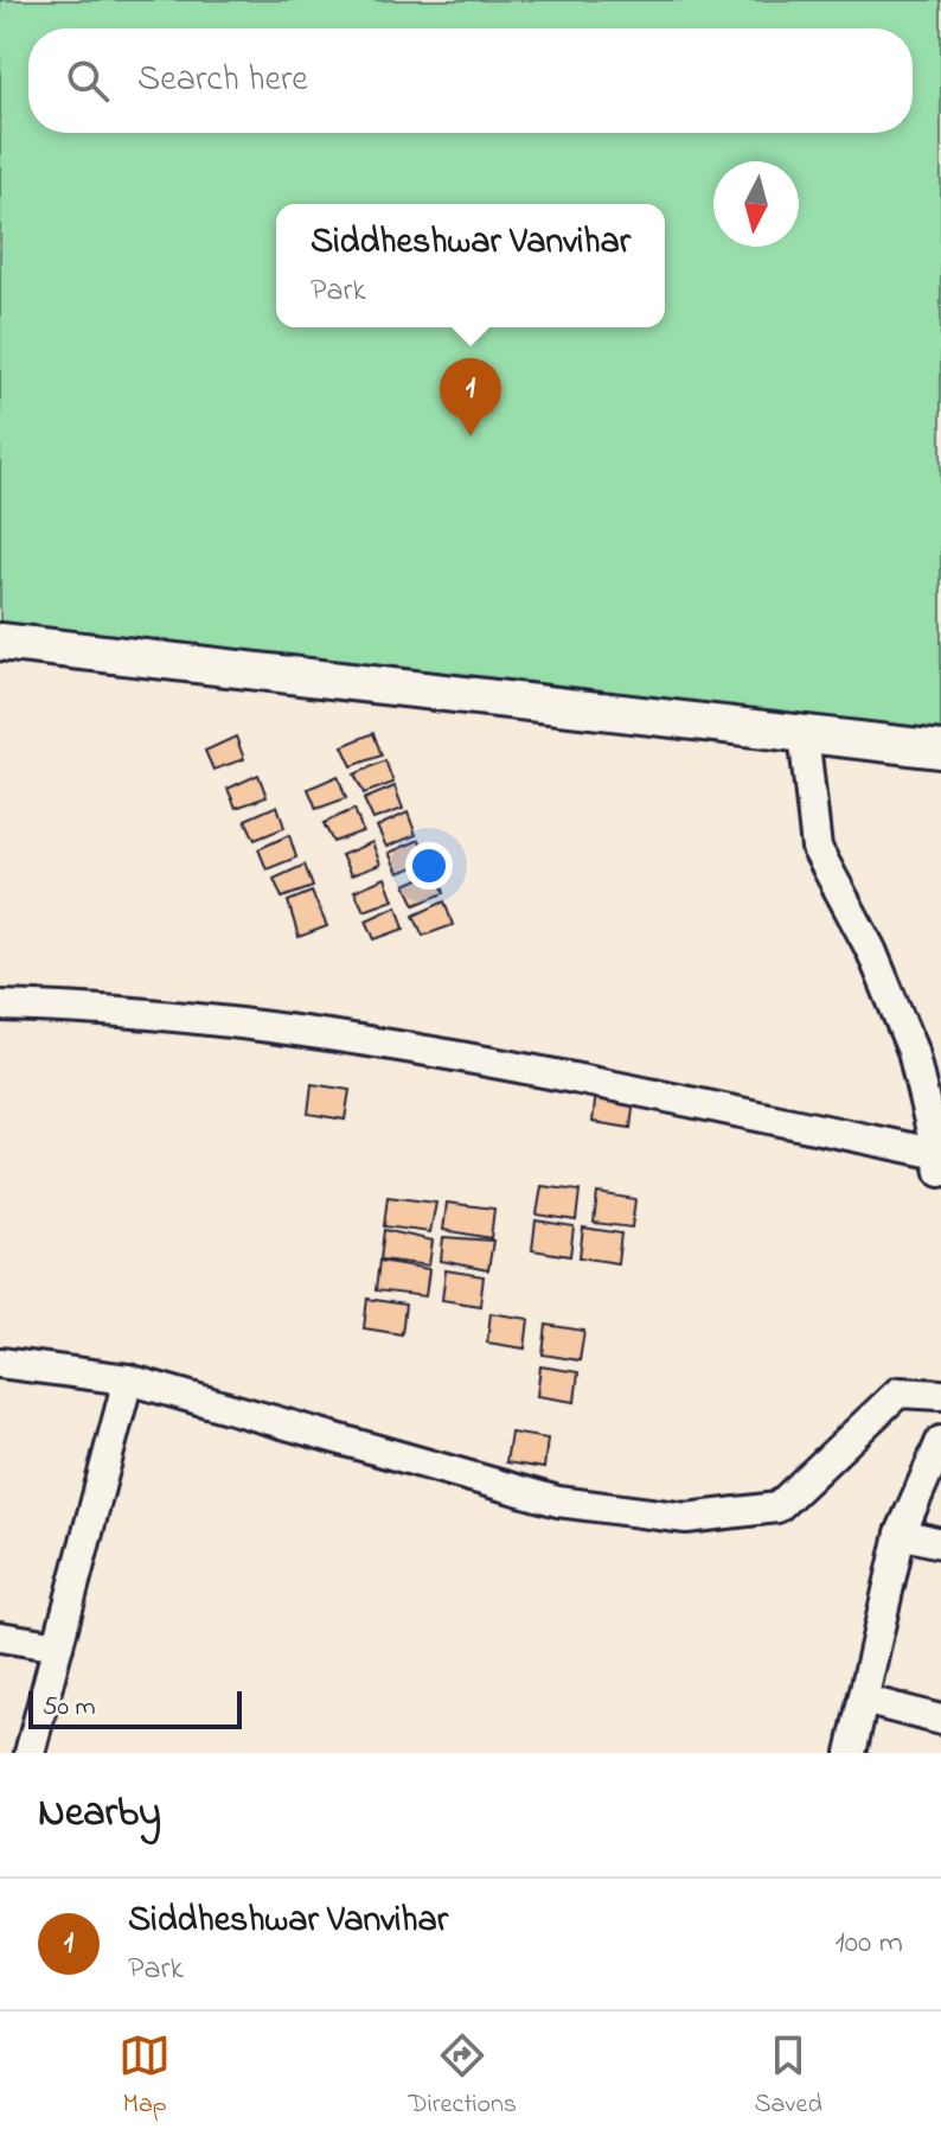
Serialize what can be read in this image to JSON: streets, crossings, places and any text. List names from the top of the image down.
{
  "scale_bar": "50 m",
  "north": "bottom",
  "page": {
    "search": "Search here",
    "popup": ["Siddheshwar Vanvihar", "Park"],
    "pins": "1",
    "scale": "50 m",
    "heading": "Nearby",
    "list": [
      {
        "mark": "1",
        "name": "Siddheshwar Vanvihar",
        "note": "Park",
        "value": "100 m"
      }
    ],
    "nav": ["Map", "Directions", "Saved"]
  }
}
